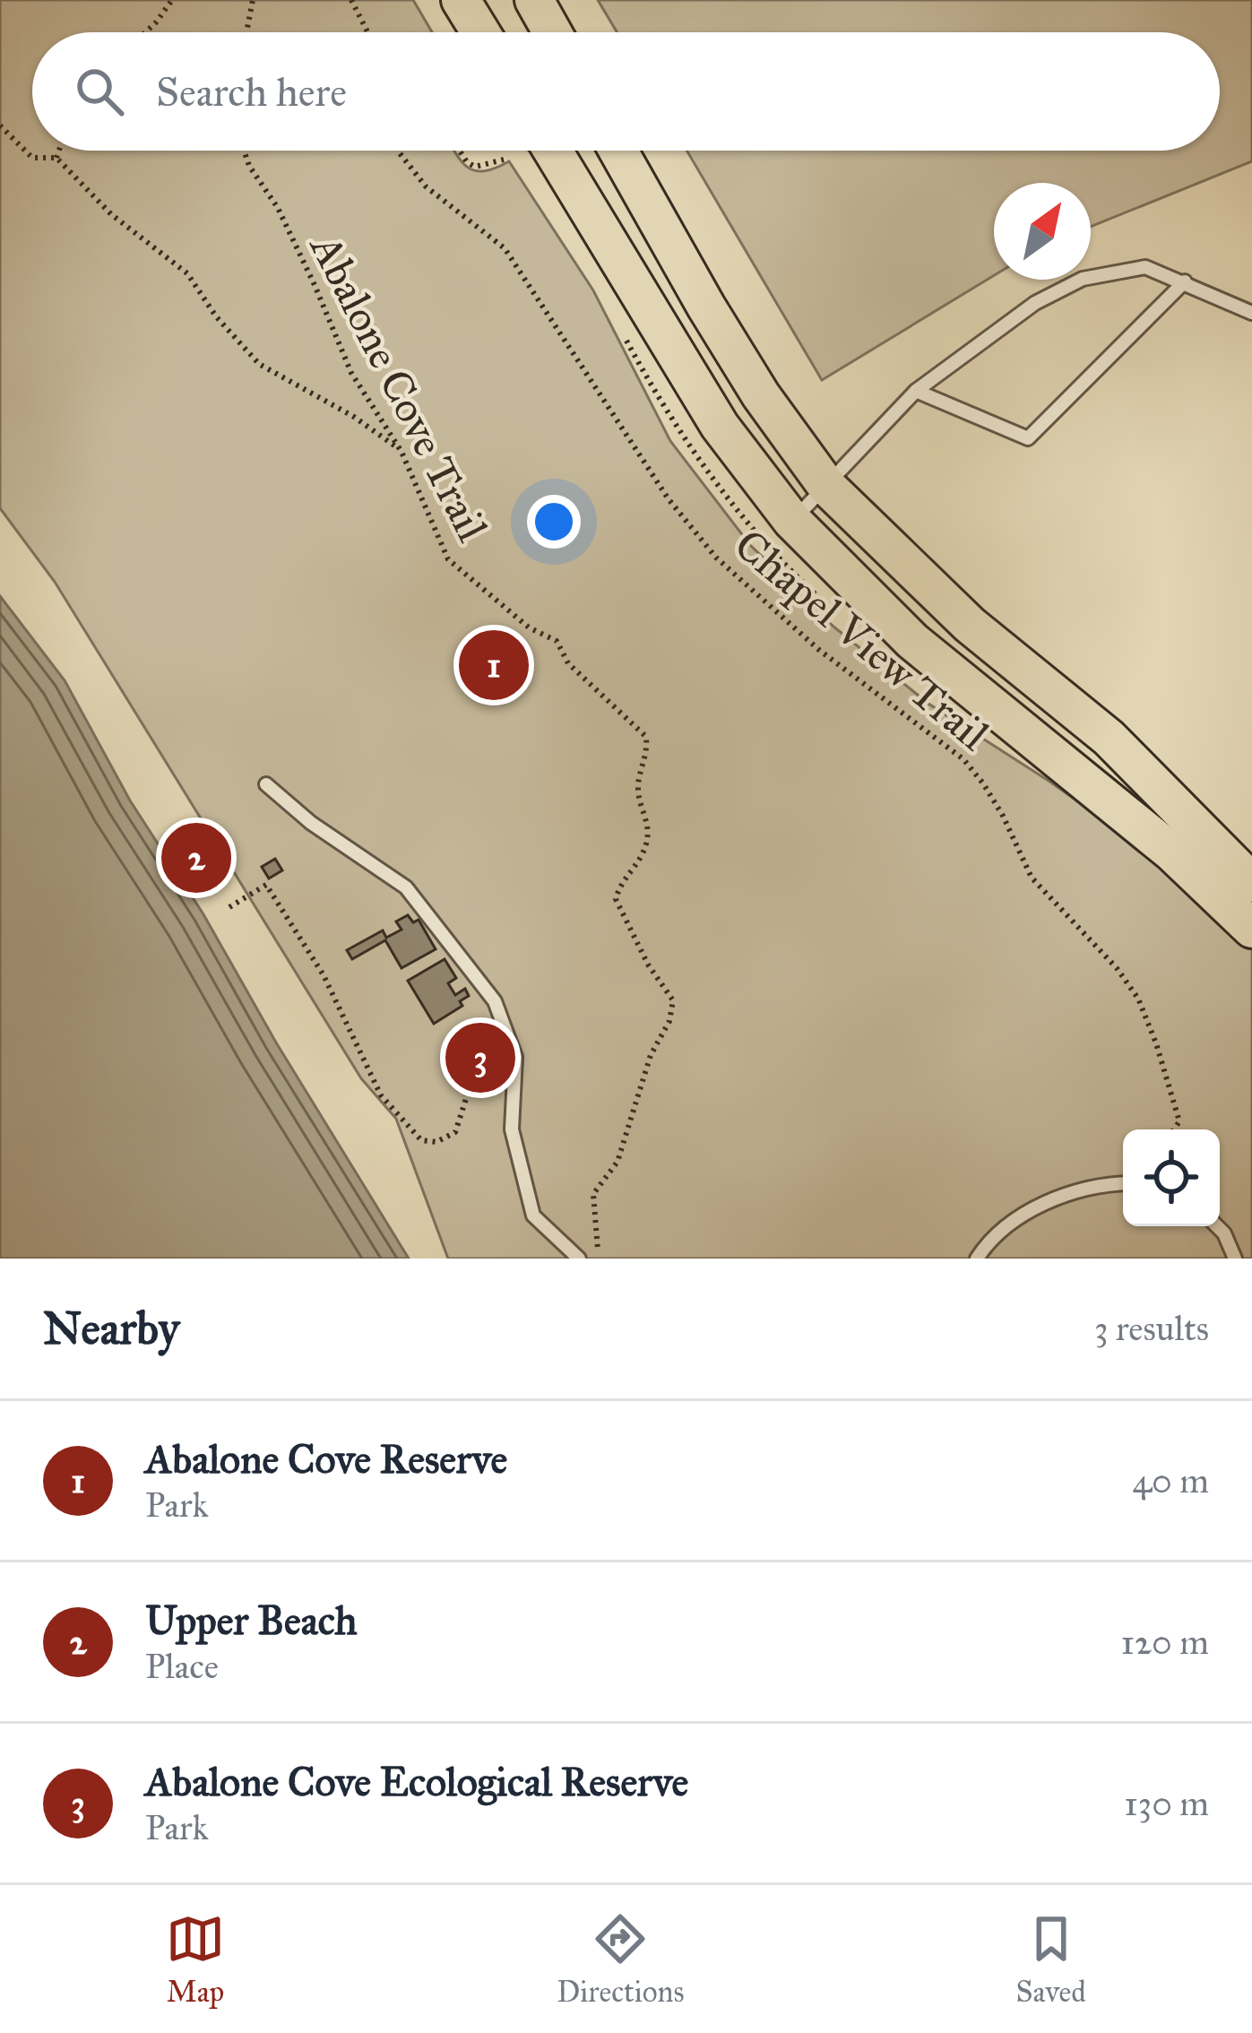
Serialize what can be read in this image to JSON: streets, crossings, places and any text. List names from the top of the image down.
{
  "streets": {
    "path": ["Abalone Cove Trail", "Chapel View Trail"]
  },
  "north": "top right",
  "page": {
    "search": "Search here",
    "pins": ["1", "2", "3"],
    "heading": ["Nearby", "3 results"],
    "list": [
      {
        "mark": "1",
        "name": "Abalone Cove Reserve",
        "note": "Park",
        "value": "40 m"
      },
      {
        "mark": "2",
        "name": "Upper Beach",
        "note": "Place",
        "value": "120 m"
      },
      {
        "mark": "3",
        "name": "Abalone Cove Ecological Reserve",
        "note": "Park",
        "value": "130 m"
      }
    ],
    "nav": ["Map", "Directions", "Saved"]
  }
}
